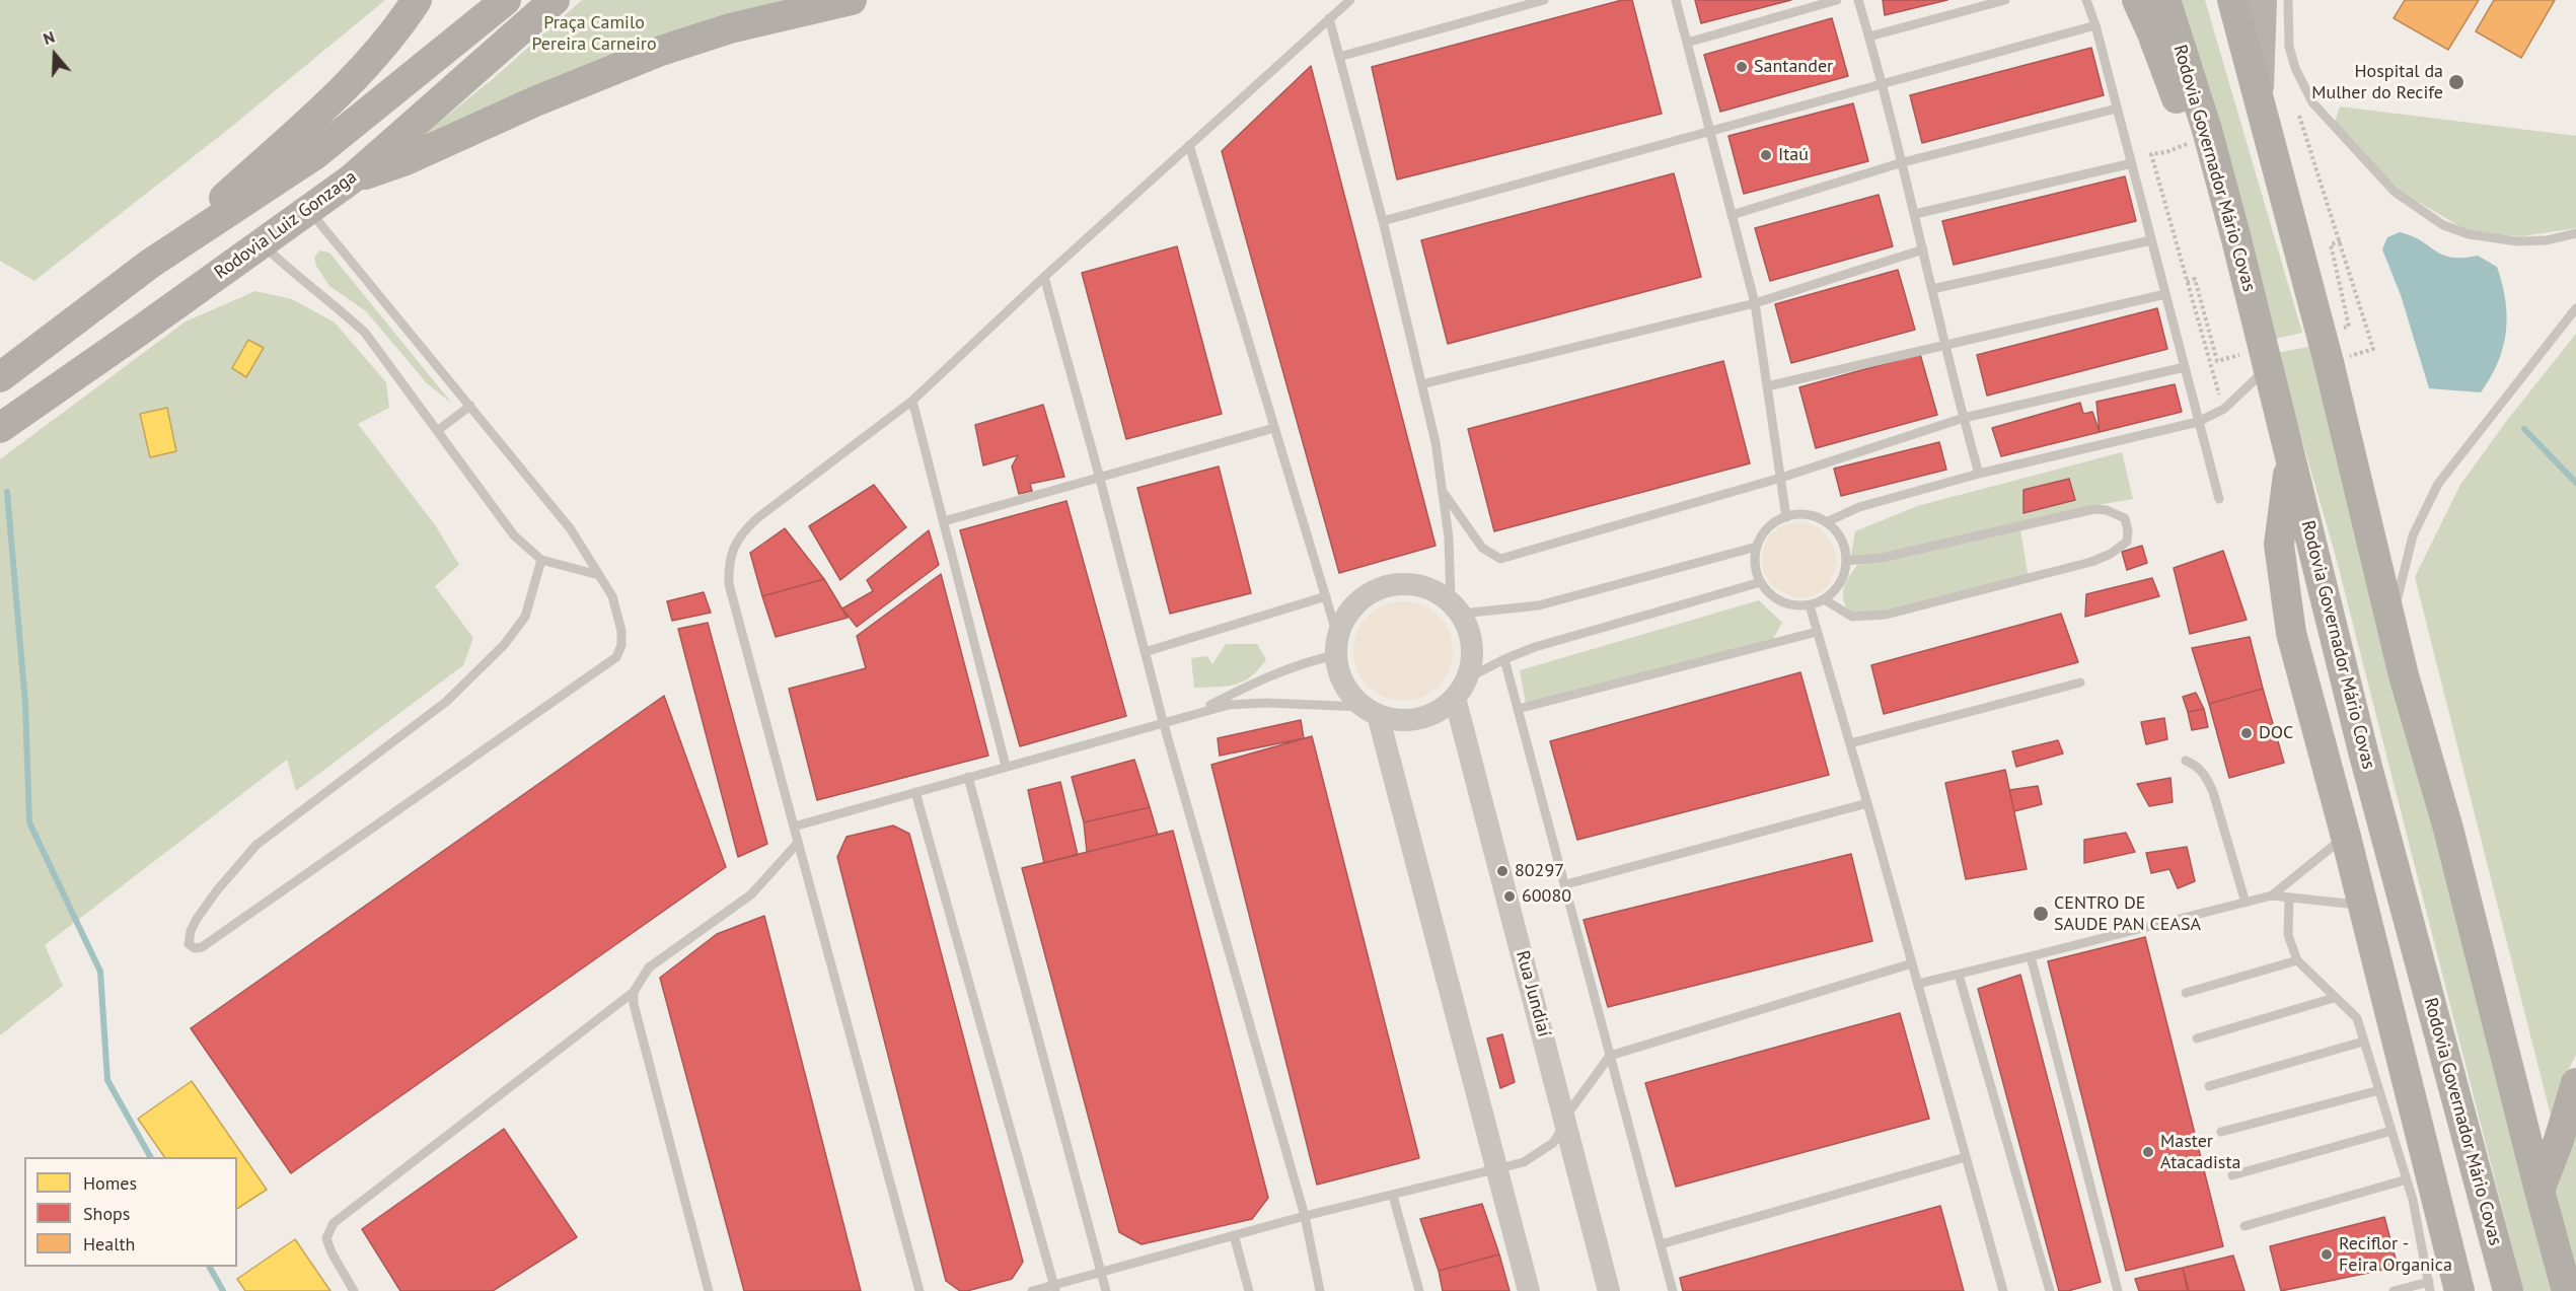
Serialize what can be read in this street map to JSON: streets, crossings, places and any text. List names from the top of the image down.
{
  "streets": {
    "highway": ["Rodovia Governador Mário Covas", "Rodovia Luiz Gonzaga"],
    "street": ["Rua Jundiaí"]
  },
  "parks": ["Praça Camilo Pereira Carneiro"],
  "places": [
    "Santander",
    "Hospital da Mulher do Recife",
    "Itaú",
    "DOC",
    "80297",
    "60080",
    "CENTRO DE SAUDE PAN CEASA",
    "Master Atacadista",
    "Reciflor - Feira Organica"
  ],
  "legend": ["Homes", "Shops", "Health"],
  "north": "top"
}
